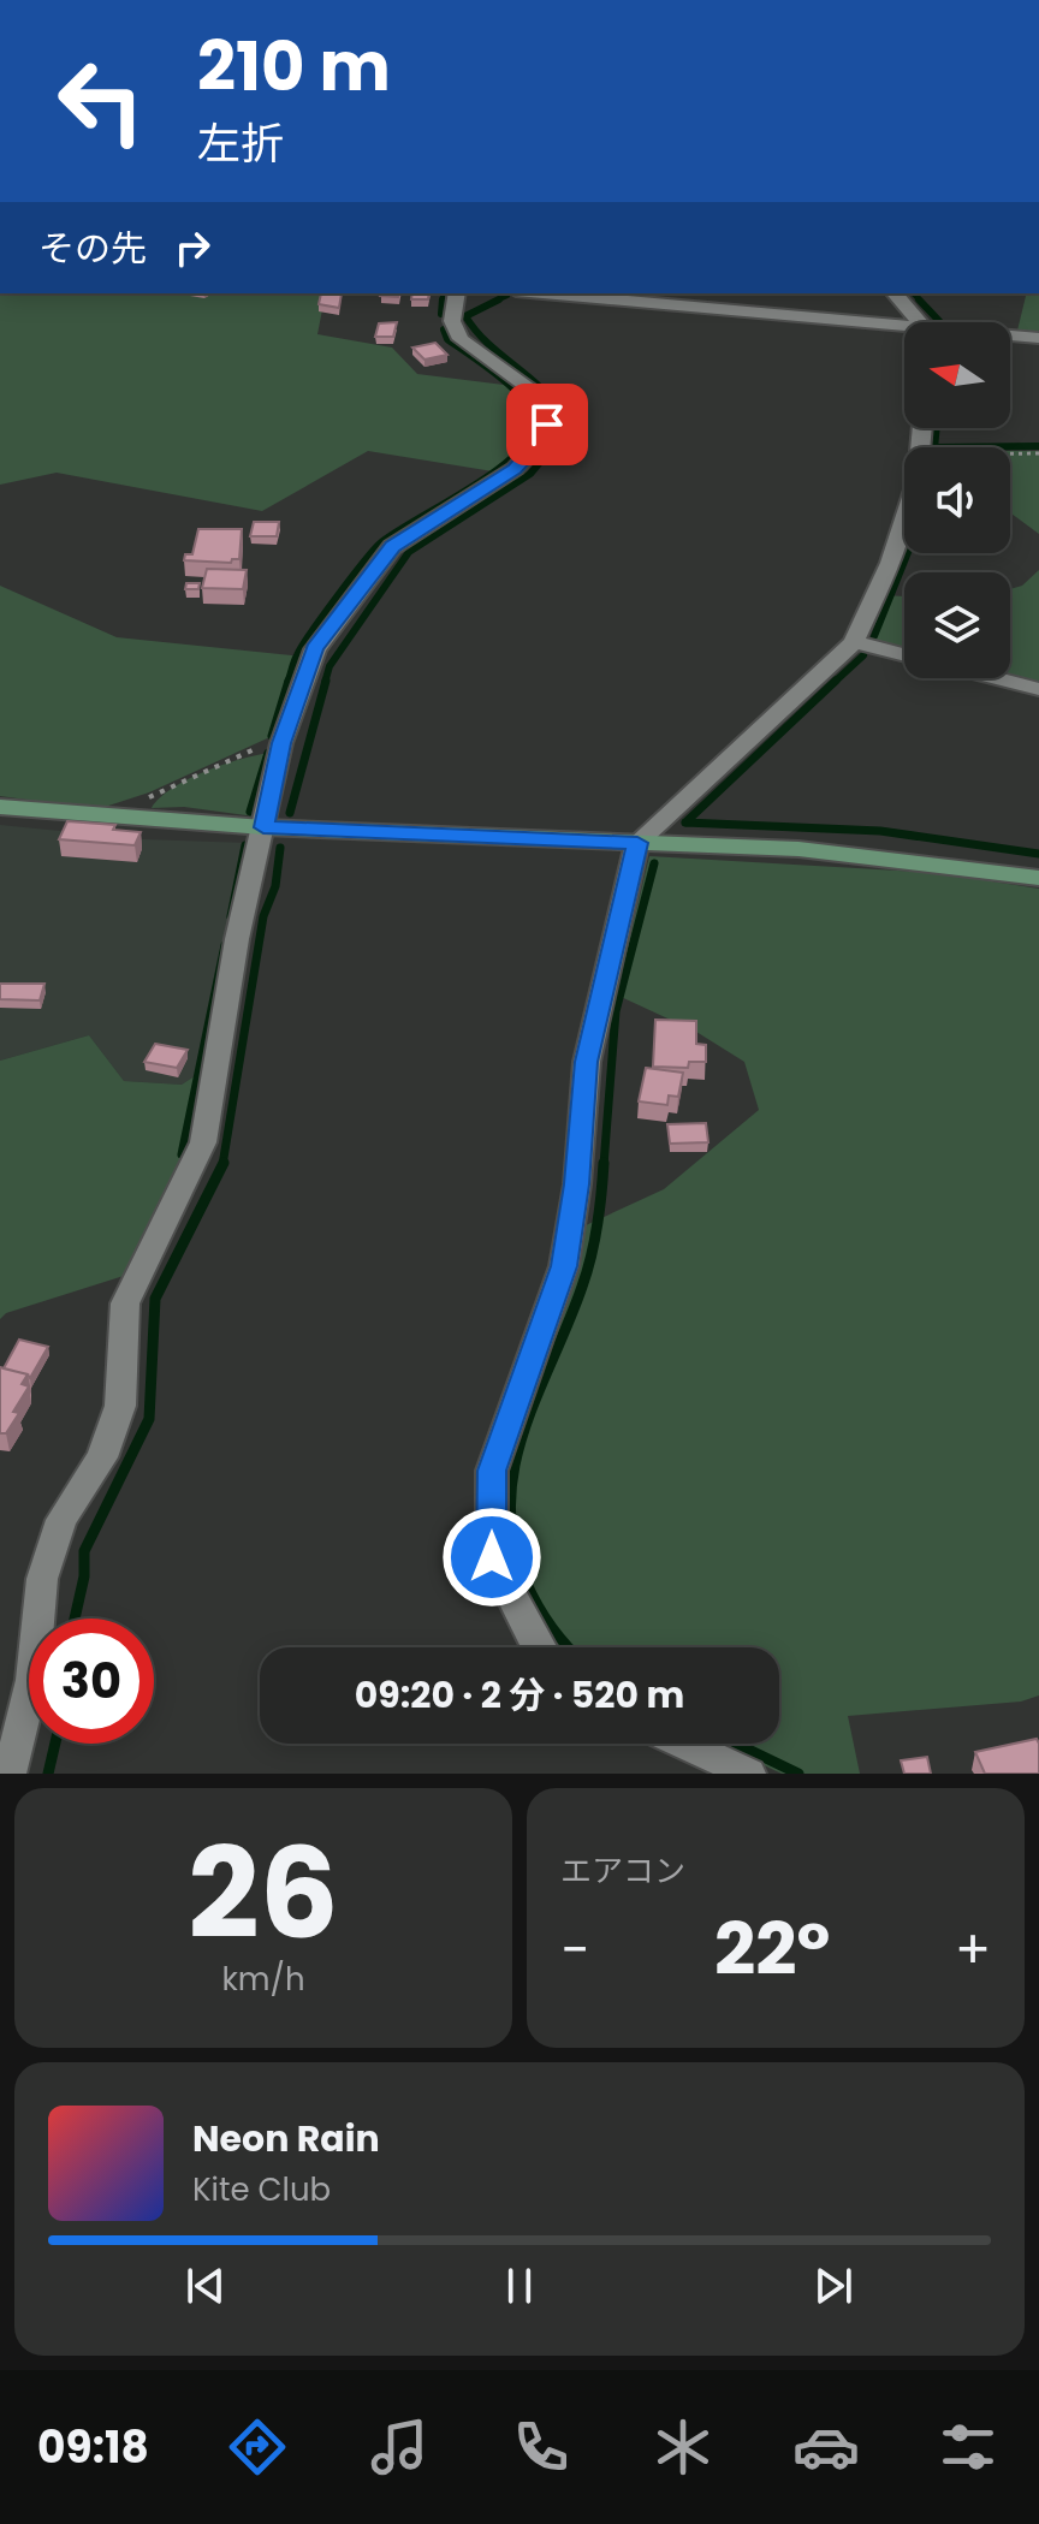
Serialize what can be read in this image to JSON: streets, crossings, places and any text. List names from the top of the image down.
{
  "north": "left",
  "page": {
    "turn": ["210 m", "左折"],
    "then": "その先",
    "limit": "30",
    "trip": "09:20 · 2 分 · 520 m",
    "tile": [
      ["26", "km/h"],
      "エアコン"
    ],
    "heat": ["−", "22°", "+"],
    "song": ["Neon Rain", "Kite Club"],
    "tabs": "09:18"
  }
}
